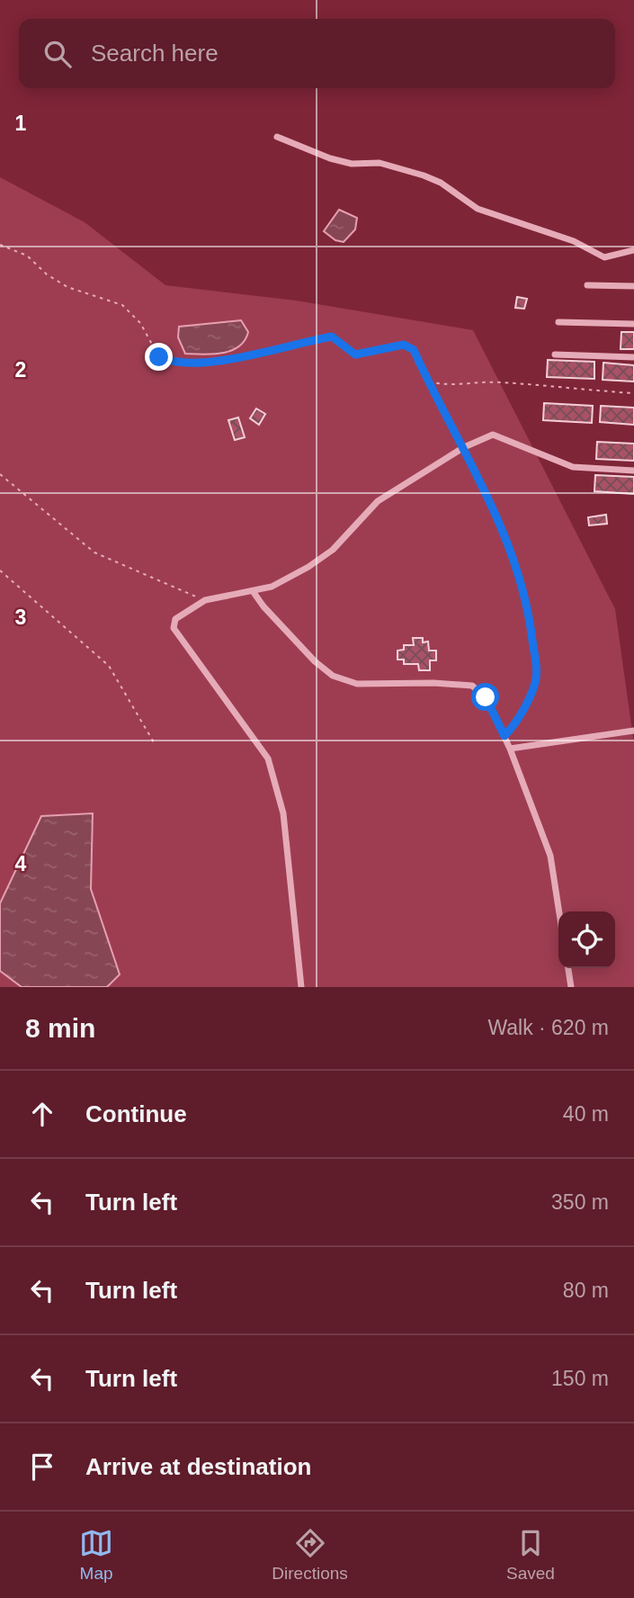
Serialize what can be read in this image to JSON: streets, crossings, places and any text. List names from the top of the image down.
{
  "page": {
    "search": "Search here",
    "heading": ["8 min", "Walk · 620 m"],
    "list": [
      ["Continue", "40 m"],
      ["Turn left", "350 m"],
      ["Turn left", "80 m"],
      ["Turn left", "150 m"],
      "Arrive at destination"
    ],
    "nav": ["Map", "Directions", "Saved"]
  },
  "grid": {
    "rows": [
      "1",
      "2",
      "3",
      "4"
    ]
  }
}
